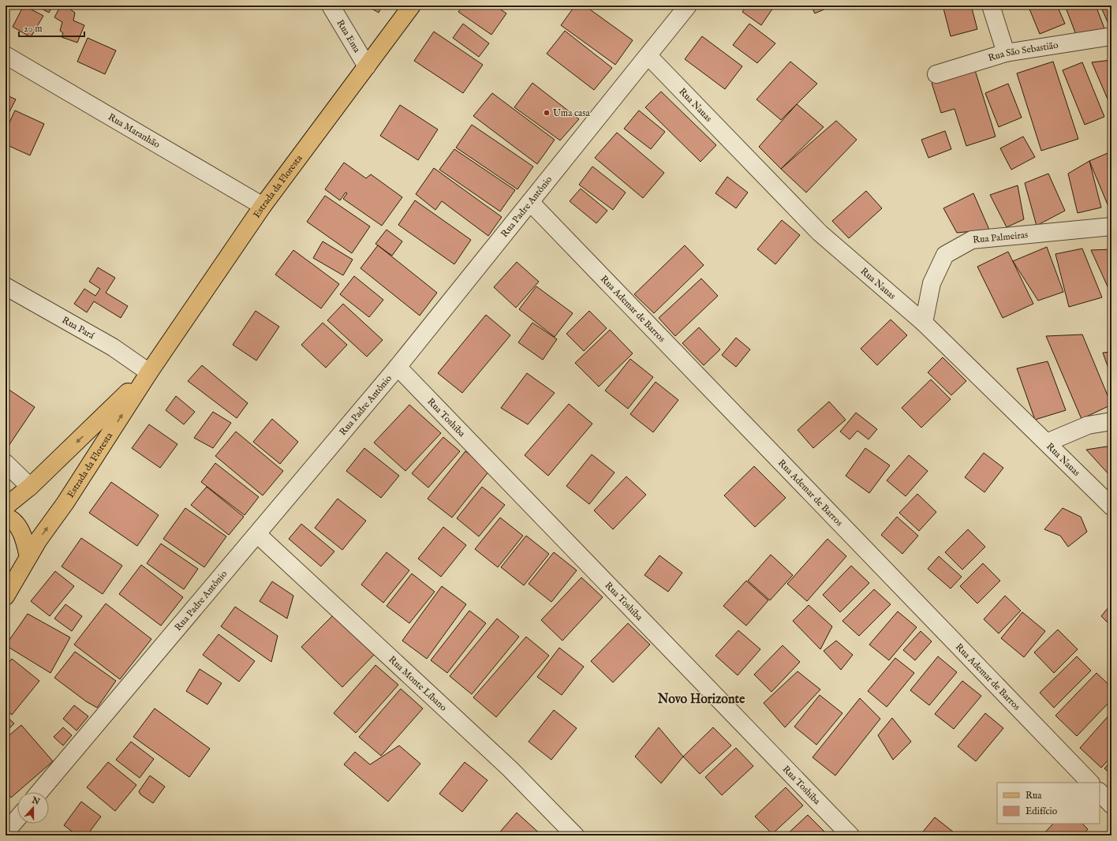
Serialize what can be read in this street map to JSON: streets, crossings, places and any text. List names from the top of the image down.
{
  "streets": {
    "main road": ["Estrada da Floresta"],
    "street": [
      "Rua Ema",
      "Rua São Sebastião",
      "Rua Nauas",
      "Rua Maranhão",
      "Rua Padre Antônio",
      "Rua Palmeiras",
      "Rua Ademar de Barros",
      "Rua Pará",
      "Rua Toshiba",
      "Rua Monte Líbano"
    ]
  },
  "crossings": [
    ["Rua Ema", "Estrada da Floresta"],
    ["Rua Nauas", "Rua Padre Antônio"],
    ["Rua Nauas", "Rua Palmeiras"],
    ["Rua Maranhão", "Estrada da Floresta"],
    ["Estrada da Floresta", "Rua Pará"],
    ["Rua Padre Antônio", "Rua Ademar de Barros"],
    ["Rua Padre Antônio", "Rua Toshiba"],
    ["Rua Padre Antônio", "Rua Monte Líbano"]
  ],
  "districts": ["Novo Horizonte"],
  "places": ["Uma casa"],
  "legend": ["Rua", "Edifício"],
  "scale_bar": "20 m",
  "north": "top"
}
